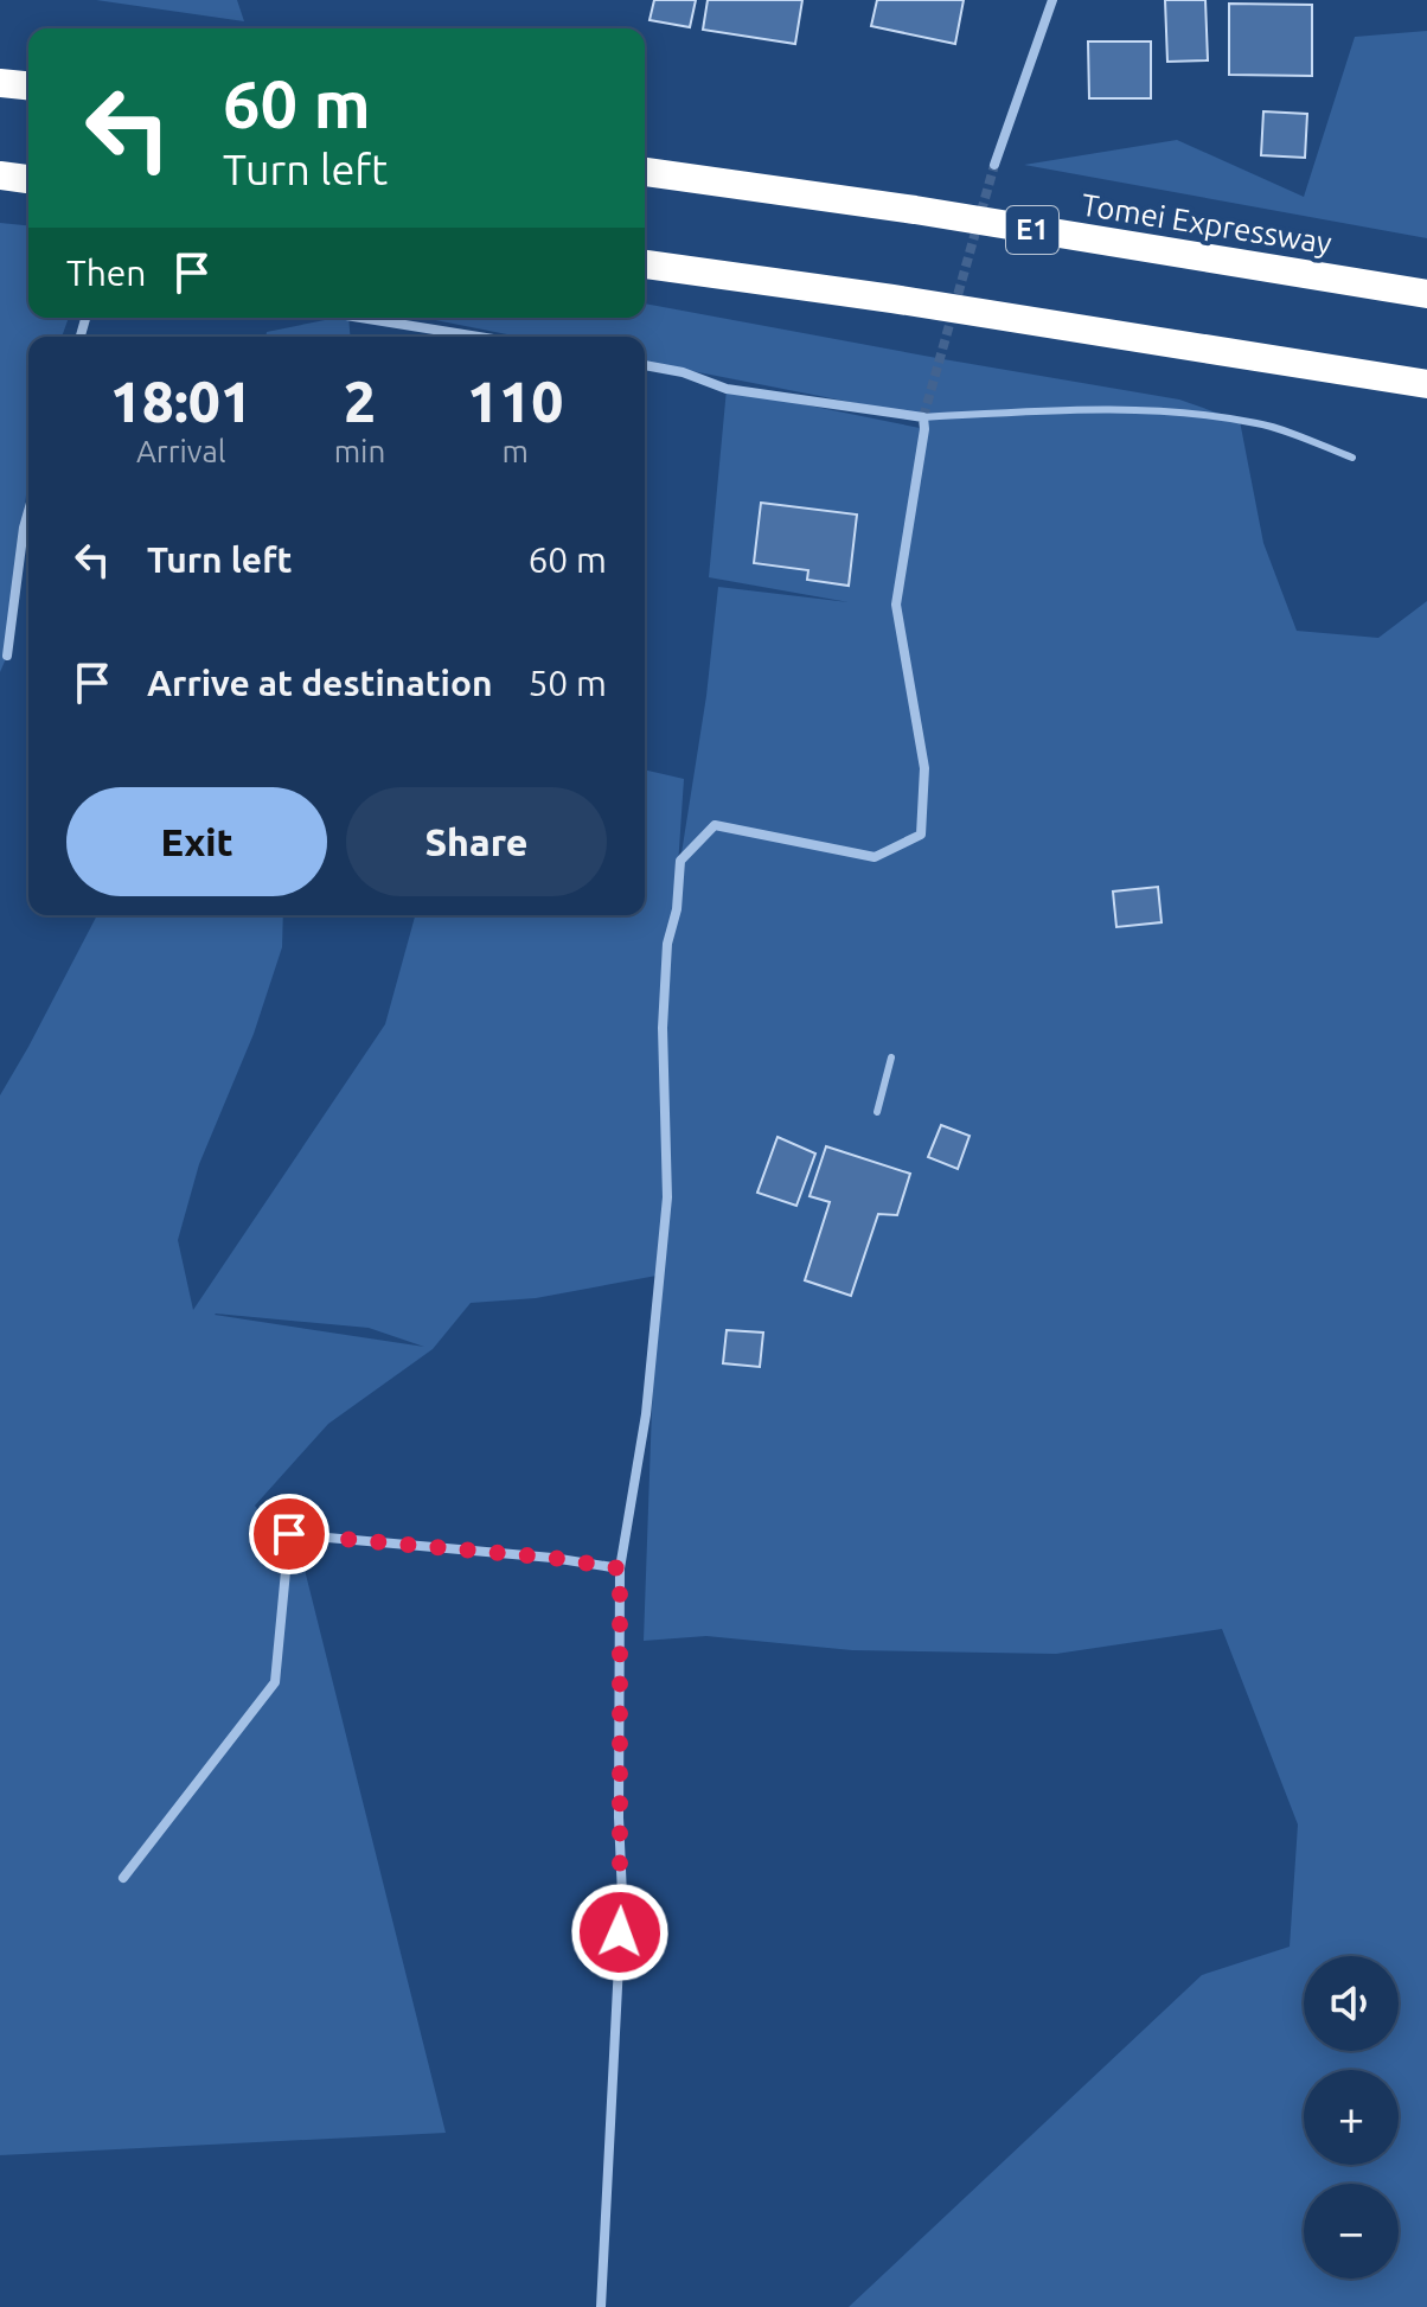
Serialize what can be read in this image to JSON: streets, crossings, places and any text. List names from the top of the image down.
{
  "streets": {
    "highway": ["Tomei Expressway", "E1"]
  },
  "page": {
    "turn": ["60 m", "Turn left"],
    "then": "Then",
    "eta": [
      "18:01",
      "Arrival",
      "2",
      "min",
      "110",
      "m"
    ],
    "list": [
      {
        "name": "Turn left",
        "value": "60 m"
      },
      {
        "name": "Arrive at destination",
        "value": "50 m"
      }
    ],
    "buttons": ["Exit", "Share"],
    "map_buttons": ["+", "−"]
  }
}
